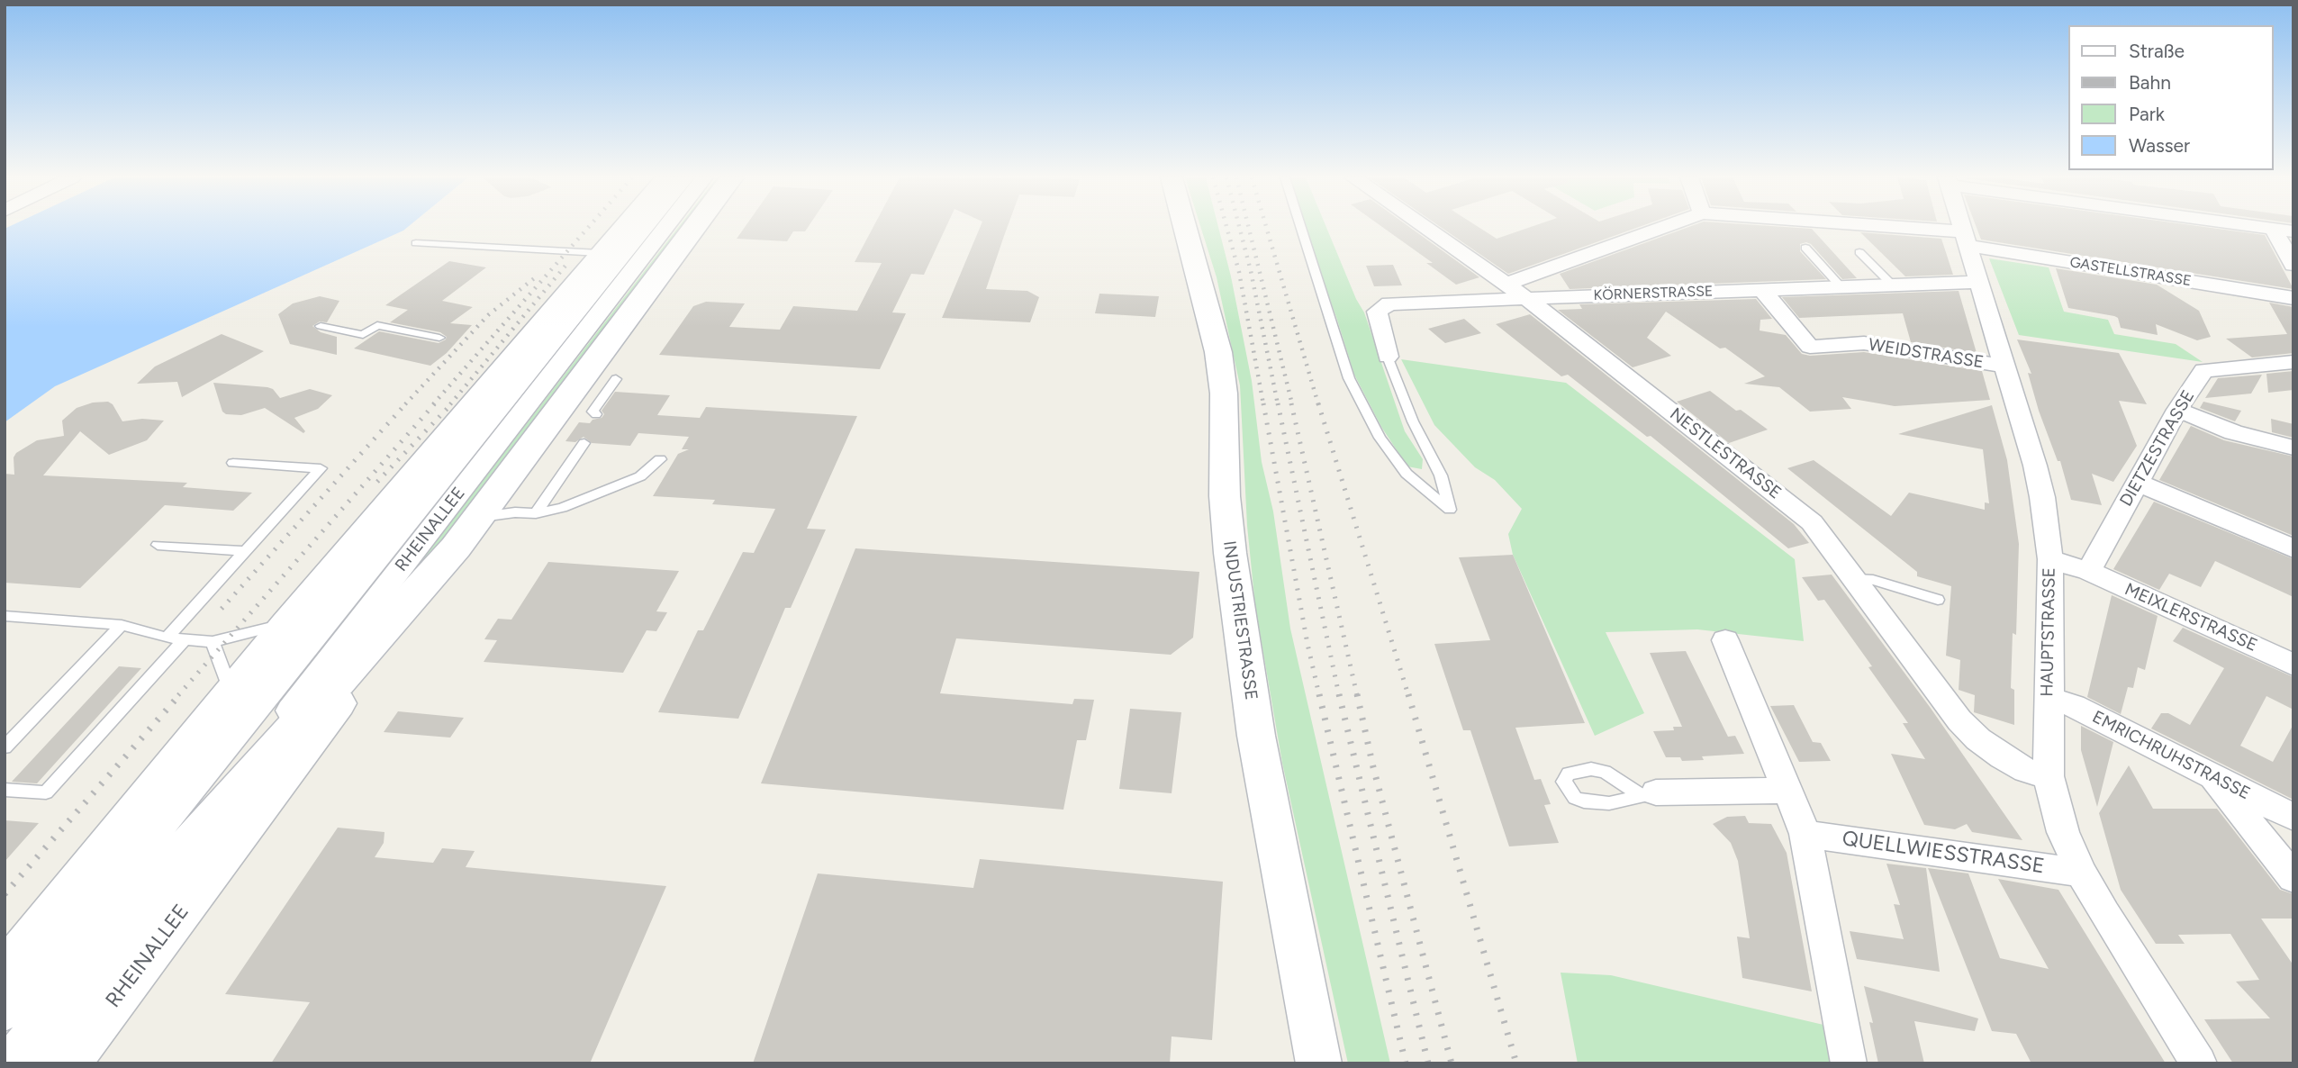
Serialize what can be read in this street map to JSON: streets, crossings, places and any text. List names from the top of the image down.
{
  "streets": {
    "main road": ["RHEINALLEE"],
    "street": [
      "GASTELLSTRASSE",
      "KÖRNERSTRASSE",
      "WEIDSTRASSE",
      "DIETZESTRASSE",
      "NESTLESTRASSE",
      "MEIXLERSTRASSE",
      "INDUSTRIESTRASSE",
      "HAUPTSTRASSE",
      "EMRICHRUHSTRASSE",
      "QUELLWIESSTRASSE"
    ]
  },
  "crossings": [
    ["GASTELLSTRASSE", "HAUPTSTRASSE"],
    ["KÖRNERSTRASSE", "WEIDSTRASSE"],
    ["KÖRNERSTRASSE", "NESTLESTRASSE"],
    ["KÖRNERSTRASSE", "HAUPTSTRASSE"],
    ["WEIDSTRASSE", "HAUPTSTRASSE"],
    ["DIETZESTRASSE", "MEIXLERSTRASSE"],
    ["NESTLESTRASSE", "HAUPTSTRASSE"],
    ["HAUPTSTRASSE", "EMRICHRUHSTRASSE"],
    ["HAUPTSTRASSE", "QUELLWIESSTRASSE"]
  ],
  "legend": [
    "Straße",
    "Bahn",
    "Park",
    "Wasser"
  ]
}
